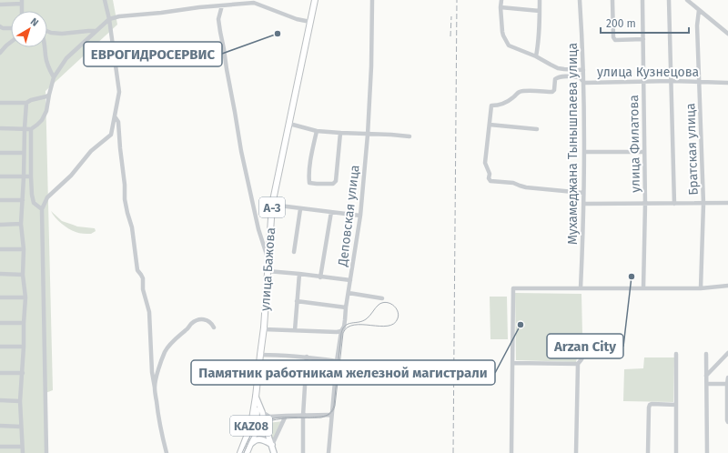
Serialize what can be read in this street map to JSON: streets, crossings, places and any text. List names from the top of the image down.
{
  "streets": {
    "highway": ["A-3", "улица Бажова", "KAZ08"],
    "street": [
      "улица Кузнецова",
      "Мухамеджана Тынышпаева улица",
      "улица Филатова",
      "Братская улица",
      "Деповская улица"
    ]
  },
  "crossings": [
    ["улица Кузнецова", "Мухамеджана Тынышпаева улица"],
    ["улица Кузнецова", "улица Филатова"],
    ["улица Кузнецова", "Братская улица"],
    ["улица Бажова", "KAZ08"]
  ],
  "places": ["ЕВРОГИДРОСЕРВИС", "Arzan City", "Памятник работникам железной магистрали"],
  "scale_bar": "200 m",
  "north": "top right"
}
